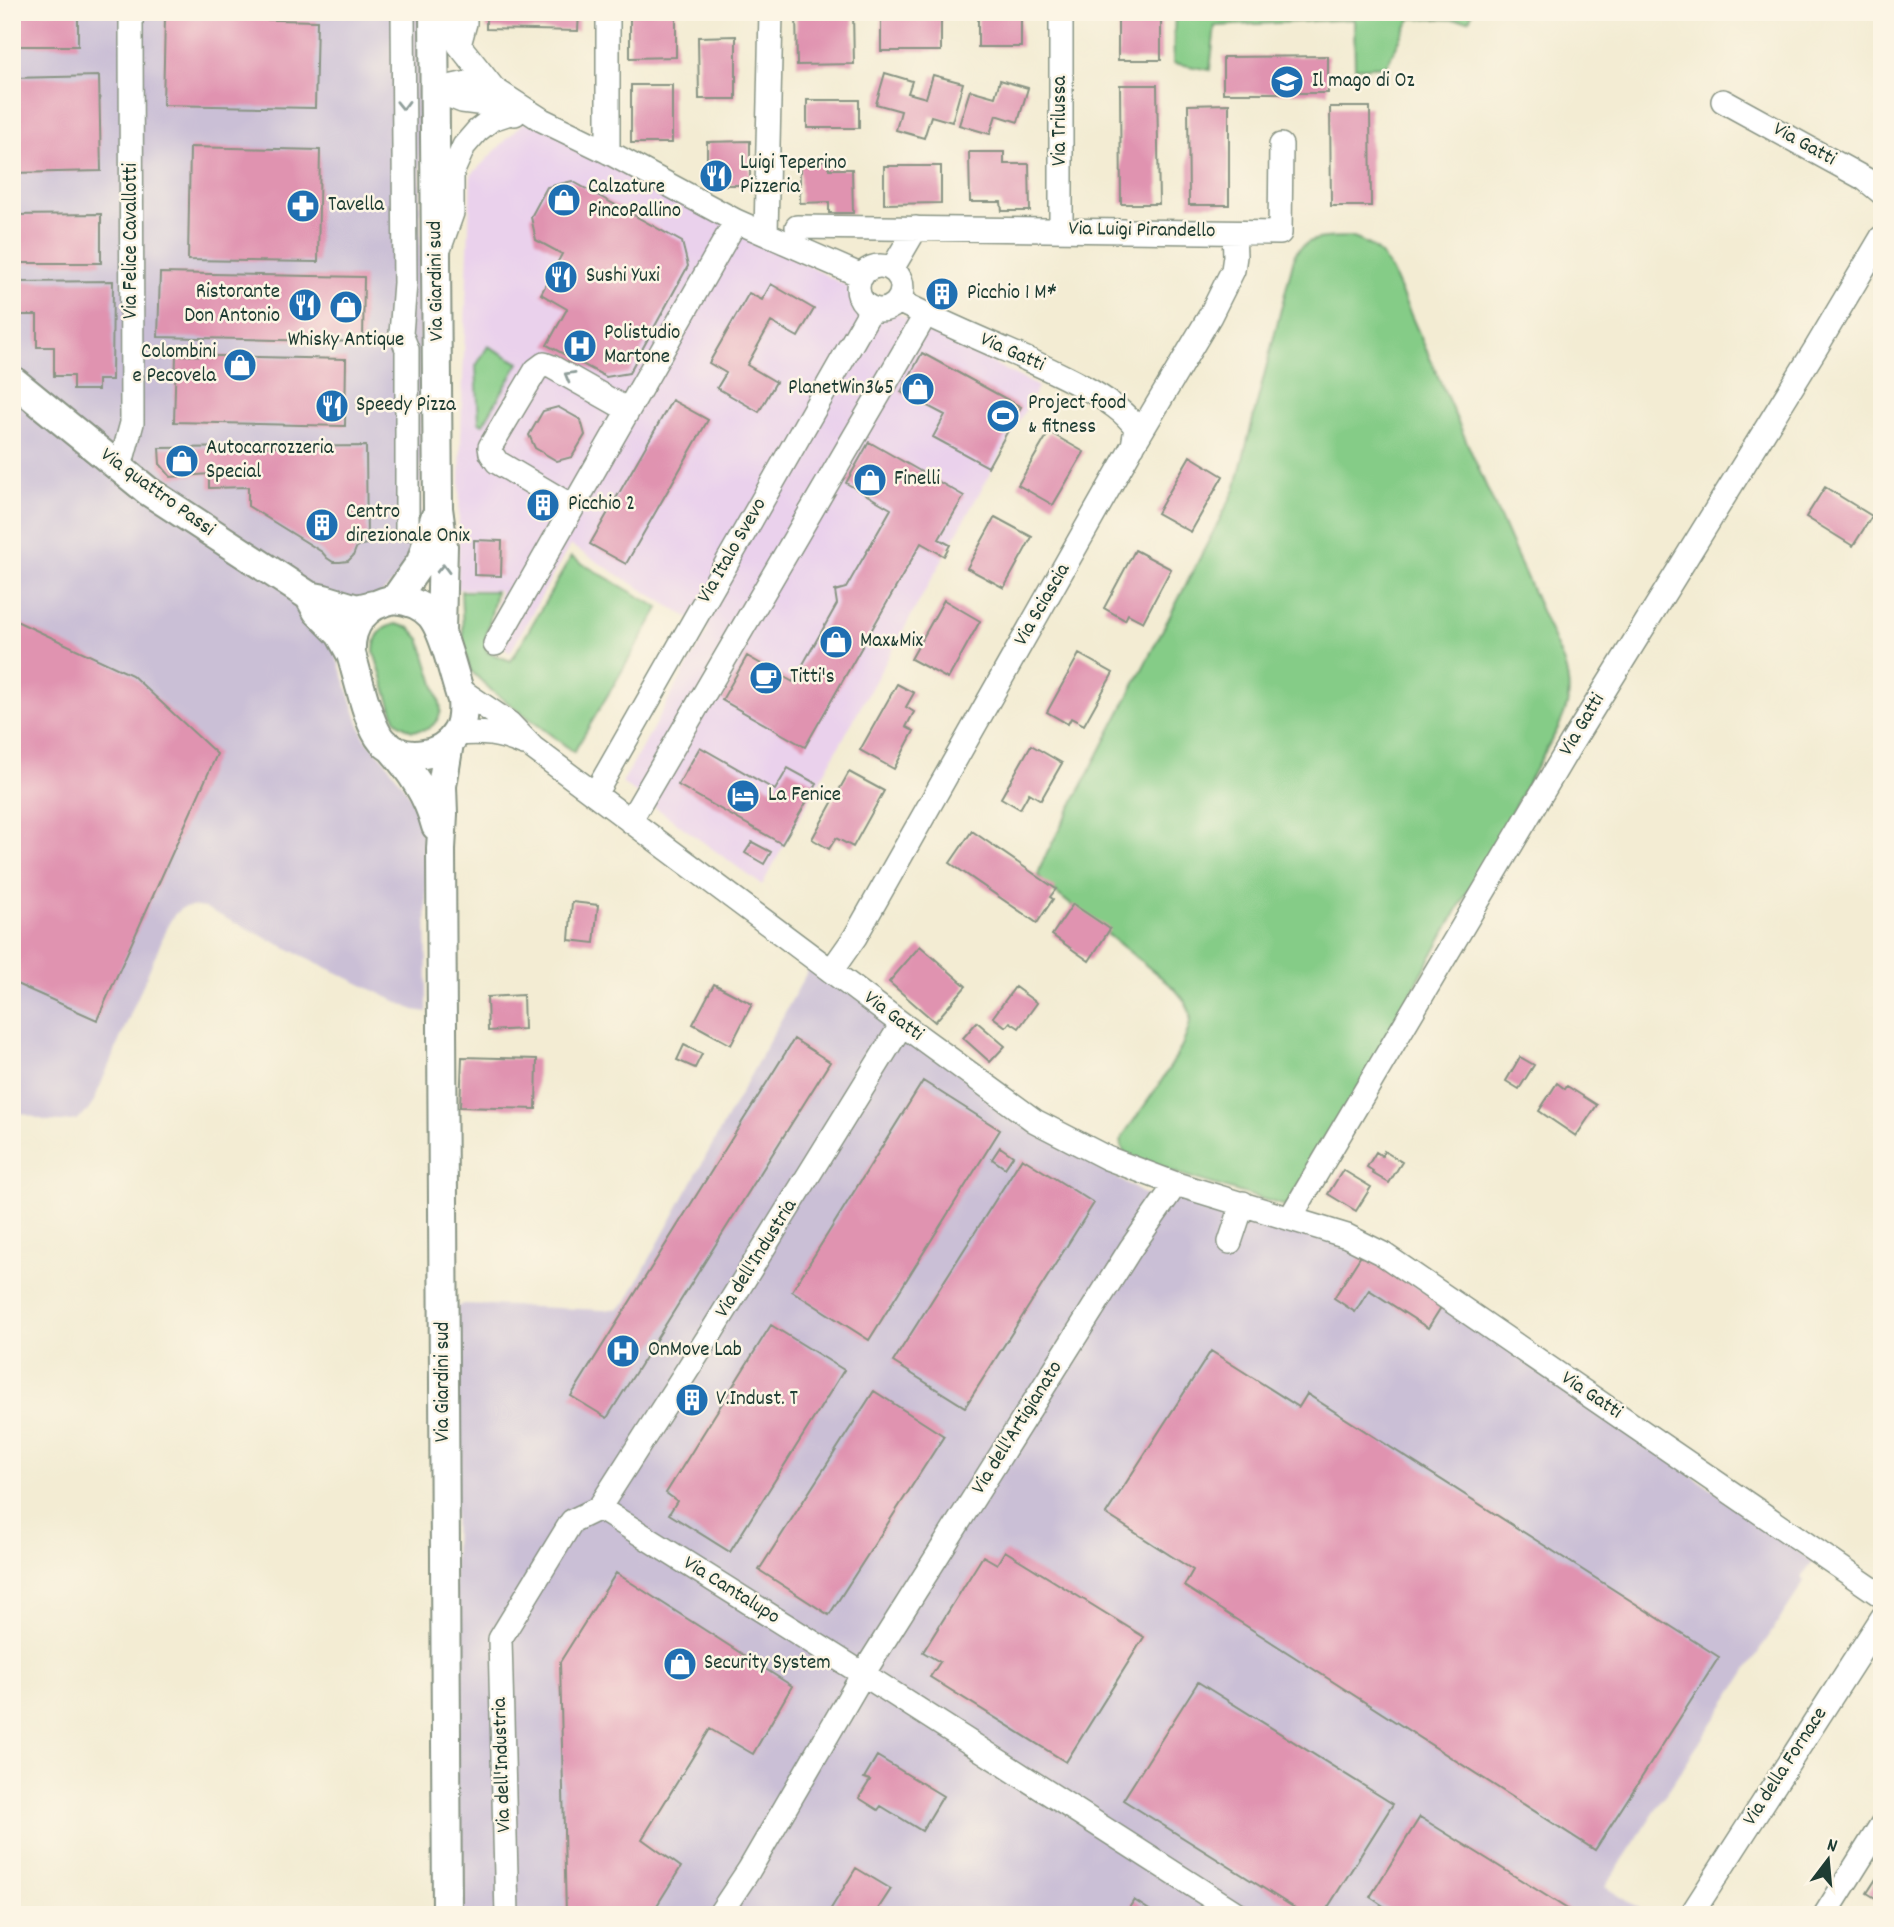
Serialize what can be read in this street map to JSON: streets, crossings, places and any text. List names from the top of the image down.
{
  "streets": {
    "main road": ["Via Giardini sud", "Via quattro Passi"],
    "street": [
      "Via Trilussa",
      "Via Gatti",
      "Via Luigi Pirandello",
      "Via Felice Cavallotti",
      "Via Italo Svevo",
      "Via Sciascia",
      "Via dell'Industria",
      "Via dell'Artigianato",
      "Via Cantalupo",
      "Via della Fornace"
    ]
  },
  "crossings": [
    ["Via Trilussa", "Via Luigi Pirandello"],
    ["Via Gatti", "Via Giardini sud"],
    ["Via Gatti", "Via quattro Passi"],
    ["Via Gatti", "Via Italo Svevo"],
    ["Via Gatti", "Via Sciascia"],
    ["Via Gatti", "Via dell'Industria"],
    ["Via Gatti", "Via dell'Artigianato"],
    ["Via Luigi Pirandello", "Via Sciascia"],
    ["Via Felice Cavallotti", "Via quattro Passi"],
    ["Via Giardini sud", "Via quattro Passi"],
    ["Via dell'Industria", "Via Cantalupo"],
    ["Via dell'Artigianato", "Via Cantalupo"]
  ],
  "places": {
    "school or university": ["Il mago di Oz"],
    "restaurant": [
      "Luigi Teperino Pizzeria",
      "Sushi Yuxi",
      "Ristorante Don Antonio",
      "Speedy Pizza"
    ],
    "shop": [
      "Calzature PincoPallino",
      "Whisky Antique",
      "Colombini e Pecovela",
      "PlanetWin365",
      "Autocarrozzeria Special",
      "Finelli",
      "Max&Mix",
      "Security System"
    ],
    "pharmacy": ["Tavella"],
    "building": [
      "Picchio 1 M*",
      "Picchio 2",
      "Centro direzionale Onix",
      "V.Indust. T"
    ],
    "hospital": ["Polistudio Martone", "OnMove Lab"],
    "sports": ["Project food & fitness"],
    "cafe": ["Titti's"],
    "hotel": ["La Fenice"]
  },
  "north": "top"
}
